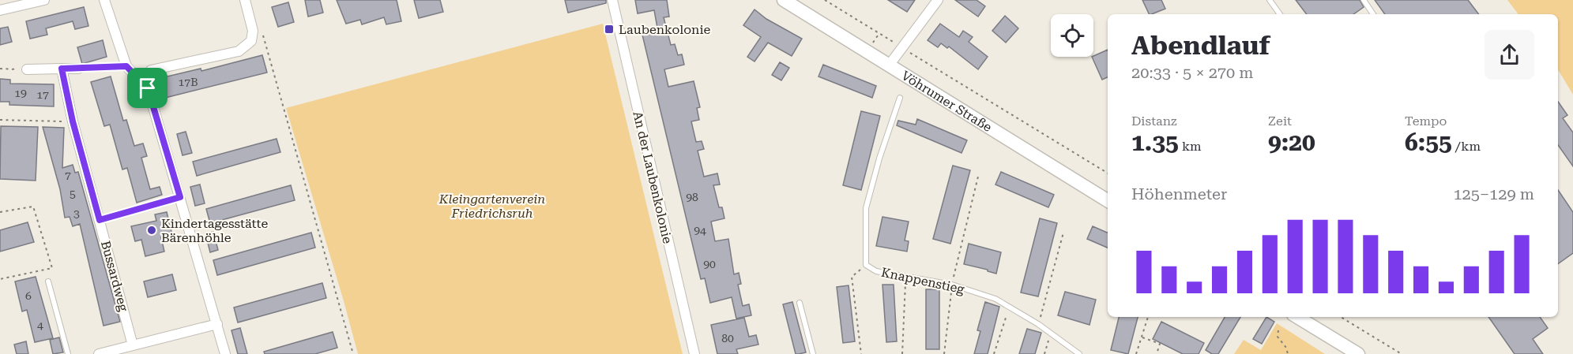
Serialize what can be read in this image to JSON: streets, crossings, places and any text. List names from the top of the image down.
{
  "streets": {
    "main road": ["Vöhrumer Straße"],
    "street": ["An der Laubenkolonie", "Bussardweg"],
    "lane": ["Knappenstieg"]
  },
  "parks": ["Kleingartenverein Friedrichsruh"],
  "places": {
    "transit": ["Laubenkolonie"],
    "other": ["Kindertagesstätte Bärenhöhle"]
  },
  "house_numbers": [
    "17B",
    "19",
    "17",
    "7",
    "5",
    "98",
    "3",
    "94",
    "90",
    "6",
    "4",
    "80"
  ],
  "page": {
    "heading": ["Abendlauf", "20:33 · 5 × 270 m"],
    "stats": [
      ["Distanz", "1.35 km"],
      ["Zeit", "9:20"],
      ["Tempo", "6:55 /km"]
    ],
    "chart": ["Höhenmeter", "125–129 m"]
  }
}
